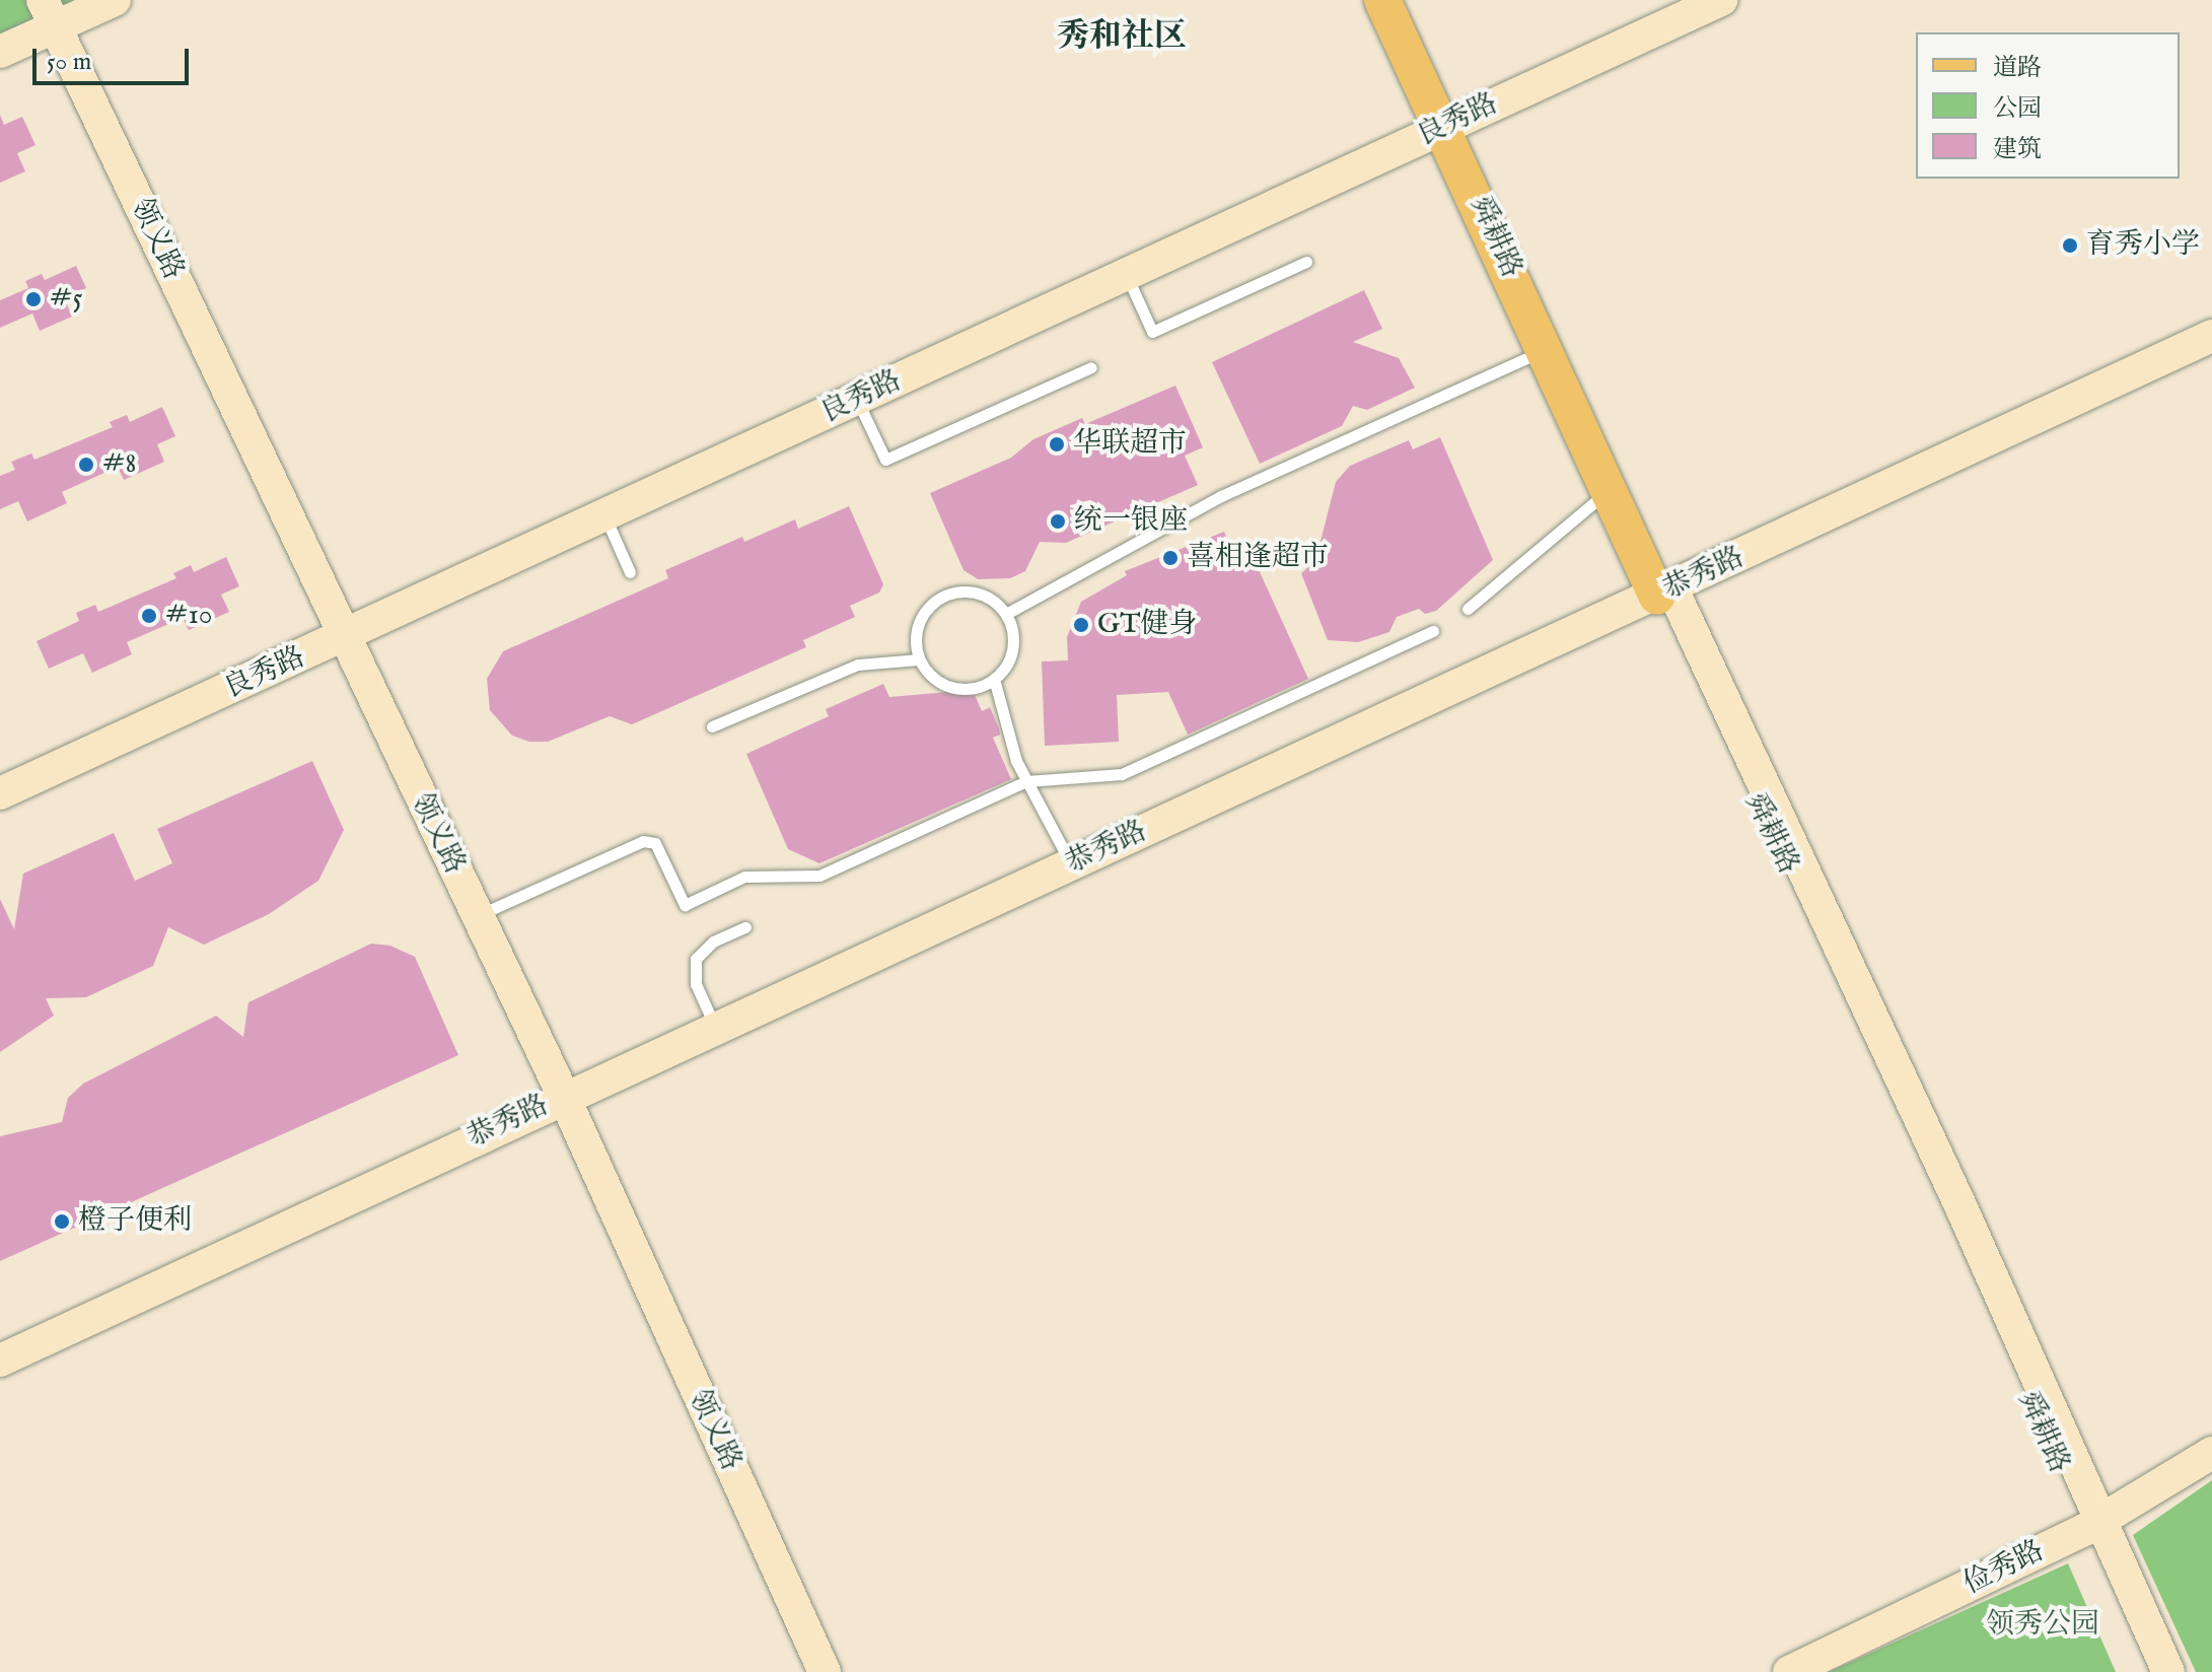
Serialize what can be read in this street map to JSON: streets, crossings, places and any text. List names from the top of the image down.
{
  "streets": {
    "main road": ["舜耕路"],
    "street": [
      "良秀路",
      "领义路",
      "恭秀路",
      "俭秀路"
    ]
  },
  "crossings": [
    ["良秀路", "舜耕路"],
    ["良秀路", "领义路"],
    ["舜耕路", "恭秀路"],
    ["舜耕路", "俭秀路"],
    ["领义路", "恭秀路"]
  ],
  "districts": ["秀和社区"],
  "parks": ["领秀公园"],
  "places": [
    "育秀小学",
    "#5",
    "华联超市",
    "#8",
    "统一银座",
    "喜相逢超市",
    "#10",
    "GT健身",
    "橙子便利"
  ],
  "legend": ["道路", "公园", "建筑"],
  "scale_bar": "50 m"
}
